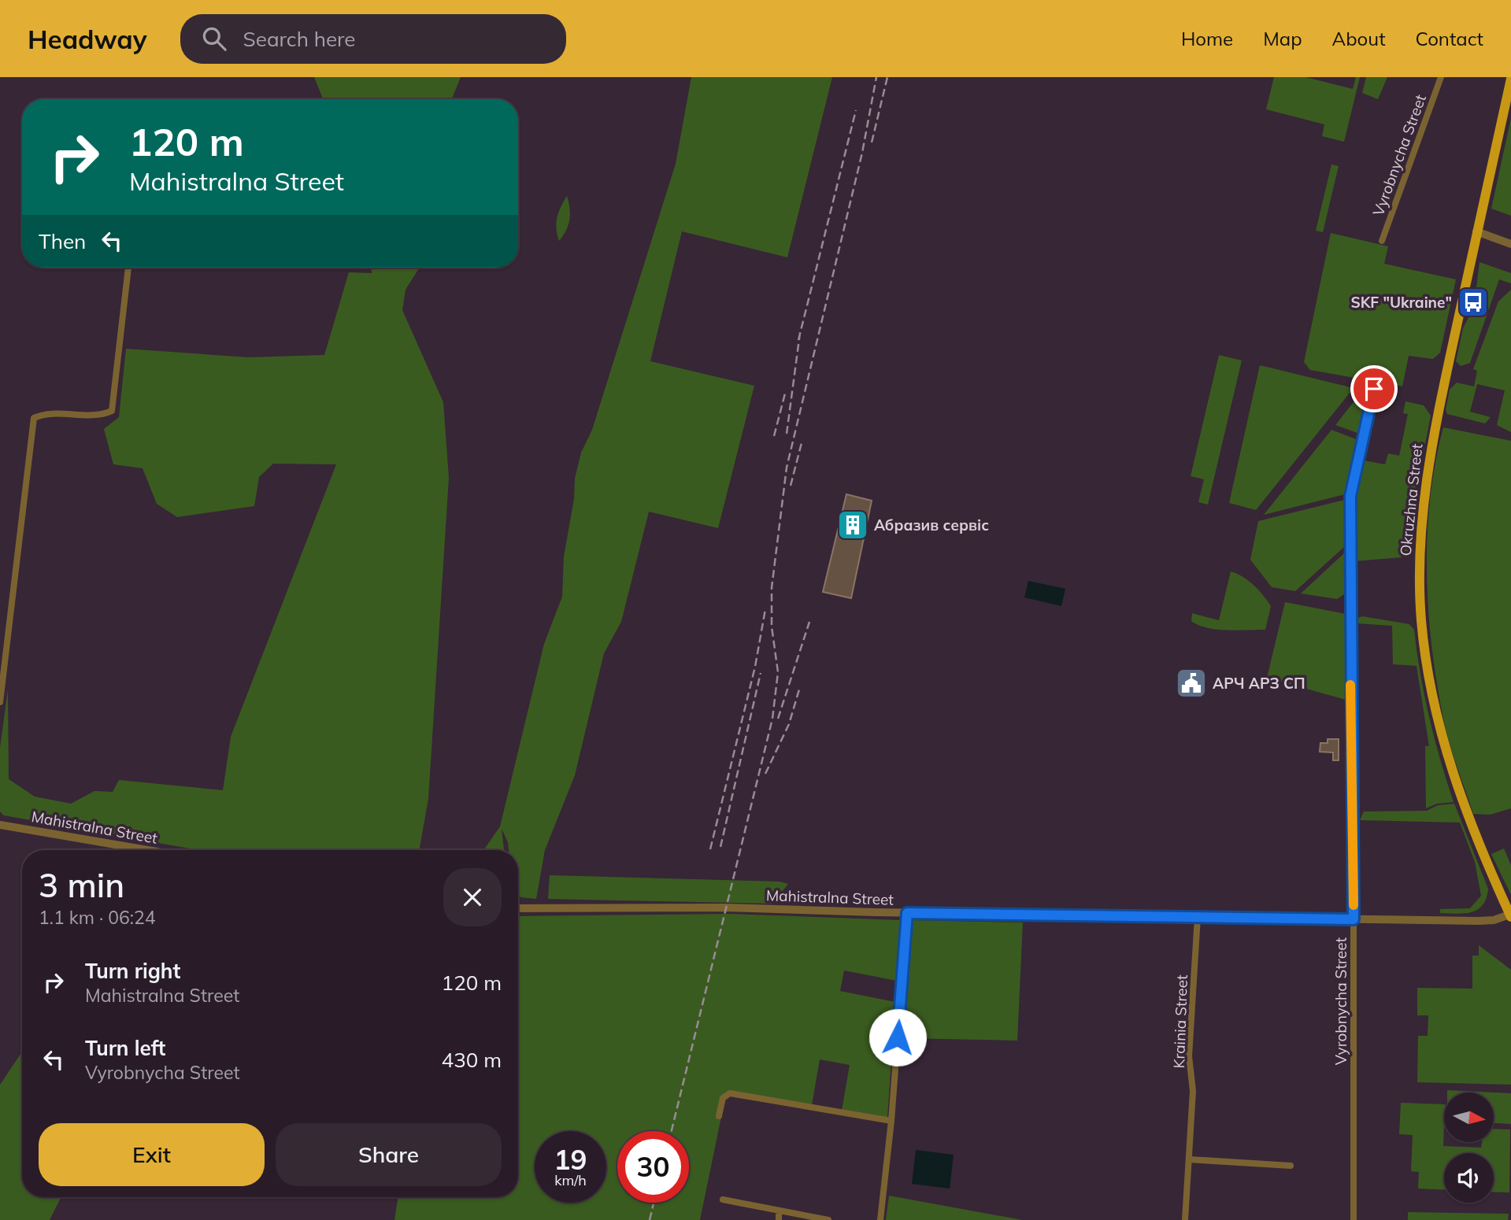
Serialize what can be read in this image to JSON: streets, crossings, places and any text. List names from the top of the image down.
{
  "streets": {
    "main road": ["Okruzhna Street"],
    "street": ["Vyrobnycha Street", "Mahistralna Street", "Krainia Street"]
  },
  "crossings": [
    ["Vyrobnycha Street", "Mahistralna Street"],
    ["Okruzhna Street", "Mahistralna Street"],
    ["Mahistralna Street", "Krainia Street"]
  ],
  "places": {
    "bus stop": ["SKF \"Ukraine\""],
    "building": ["Абразив сервіс"],
    "public building": ["АРЧ АРЗ СП"]
  },
  "north": "right",
  "page": {
    "header": "Headway",
    "search": "Search here",
    "nav": [
      "Home",
      "Map",
      "About",
      "Contact"
    ],
    "turn": ["120 m", "Mahistralna Street"],
    "then": "Then",
    "heading": ["3 min", "1.1 km · 06:24"],
    "list": [
      {
        "name": "Turn right",
        "note": "Mahistralna Street",
        "value": "120 m"
      },
      {
        "name": "Turn left",
        "note": "Vyrobnycha Street",
        "value": "430 m"
      }
    ],
    "buttons": ["Exit", "Share"],
    "speed": "19 km/h",
    "limit": "30"
  }
}
